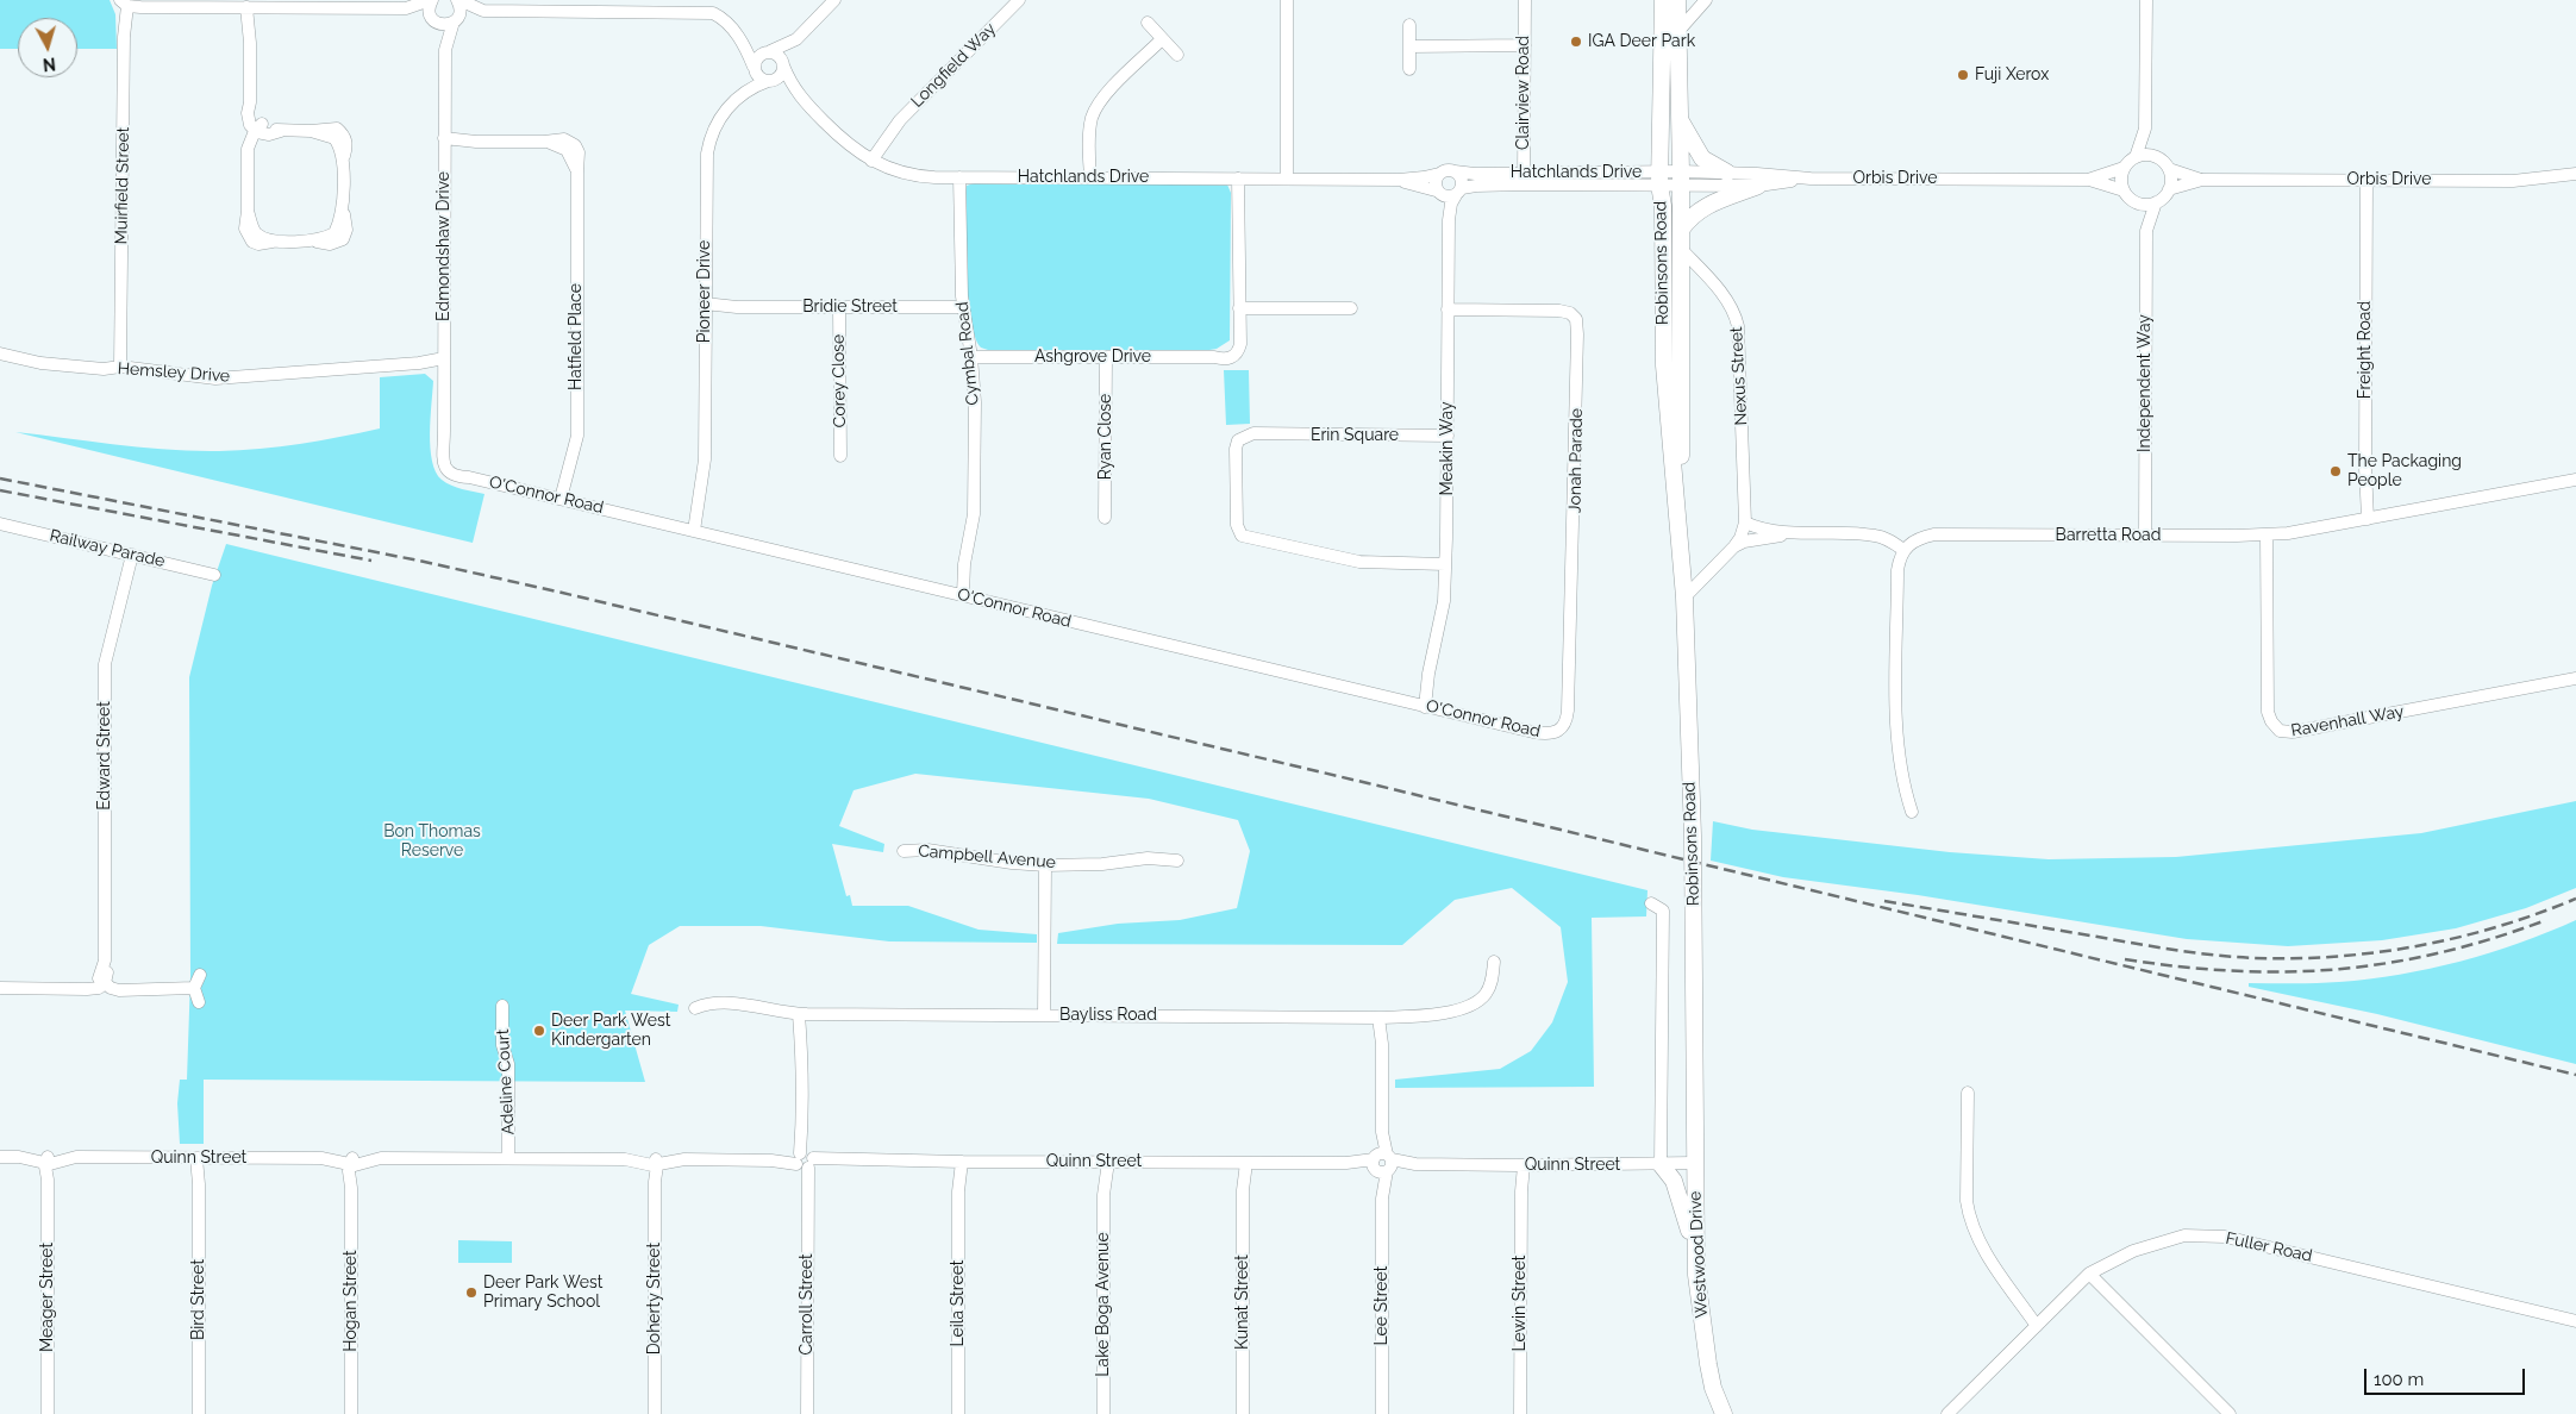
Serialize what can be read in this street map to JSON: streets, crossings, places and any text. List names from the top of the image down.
{
  "streets": {
    "main road": ["Robinsons Road", "Westwood Drive"],
    "street": [
      "Longfield Way",
      "Clairview Road",
      "Hatchlands Drive",
      "Orbis Drive",
      "Muirfield Street",
      "Edmondshaw Drive",
      "Pioneer Drive",
      "Bridie Street",
      "Hatfield Place",
      "Freight Road",
      "Cymbal Road",
      "Ashgrove Drive",
      "Hemsley Drive",
      "Nexus Street",
      "Corey Close",
      "Independent Way",
      "Erin Square",
      "Ryan Close",
      "Meakin Way",
      "Jonah Parade",
      "O'Connor Road",
      "Barretta Road",
      "Railway Parade",
      "Ravenhall Way",
      "Edward Street",
      "Campbell Avenue",
      "Bayliss Road",
      "Adeline Court",
      "Quinn Street",
      "Fuller Road",
      "Meager Street",
      "Doherty Street",
      "Bird Street",
      "Hogan Street",
      "Kunat Street",
      "Leila Street",
      "Lewin Street",
      "Carroll Street",
      "Lake Boga Avenue",
      "Lee Street"
    ]
  },
  "crossings": [
    ["Longfield Way", "Hatchlands Drive"],
    ["Clairview Road", "Hatchlands Drive"],
    ["Hatchlands Drive", "Orbis Drive"],
    ["Hatchlands Drive", "Robinsons Road"],
    ["Hatchlands Drive", "Pioneer Drive"],
    ["Hatchlands Drive", "Cymbal Road"],
    ["Hatchlands Drive", "Ashgrove Drive"],
    ["Hatchlands Drive", "Meakin Way"],
    ["Orbis Drive", "Robinsons Road"],
    ["Orbis Drive", "Freight Road"],
    ["Orbis Drive", "Independent Way"],
    ["Muirfield Street", "Hemsley Drive"],
    ["Edmondshaw Drive", "Hatfield Place"],
    ["Edmondshaw Drive", "Hemsley Drive"],
    ["Edmondshaw Drive", "O'Connor Road"],
    ["Robinsons Road", "Nexus Street"],
    ["Robinsons Road", "Quinn Street"],
    ["Robinsons Road", "Westwood Drive"],
    ["Pioneer Drive", "Bridie Street"],
    ["Pioneer Drive", "O'Connor Road"],
    ["Bridie Street", "Cymbal Road"],
    ["Bridie Street", "Corey Close"],
    ["Hatfield Place", "O'Connor Road"],
    ["Freight Road", "Barretta Road"],
    ["Cymbal Road", "Ashgrove Drive"],
    ["Cymbal Road", "O'Connor Road"],
    ["Ashgrove Drive", "Ryan Close"],
    ["Independent Way", "Barretta Road"],
    ["Erin Square", "Meakin Way"],
    ["Meakin Way", "Jonah Parade"],
    ["Meakin Way", "O'Connor Road"],
    ["Jonah Parade", "O'Connor Road"],
    ["Barretta Road", "Ravenhall Way"],
    ["Railway Parade", "Edward Street"],
    ["Bayliss Road", "Carroll Street"],
    ["Bayliss Road", "Lee Street"],
    ["Adeline Court", "Quinn Street"],
    ["Quinn Street", "Westwood Drive"],
    ["Quinn Street", "Meager Street"],
    ["Quinn Street", "Doherty Street"],
    ["Quinn Street", "Bird Street"],
    ["Quinn Street", "Hogan Street"],
    ["Quinn Street", "Kunat Street"],
    ["Quinn Street", "Leila Street"],
    ["Quinn Street", "Lewin Street"],
    ["Quinn Street", "Carroll Street"],
    ["Quinn Street", "Lake Boga Avenue"],
    ["Quinn Street", "Lee Street"]
  ],
  "parks": ["Bon Thomas Reserve"],
  "places": [
    "IGA Deer Park",
    "Fuji Xerox",
    "The Packaging People",
    "Deer Park West Kindergarten",
    "Deer Park West Primary School"
  ],
  "scale_bar": "100 m",
  "north": "bottom"
}
